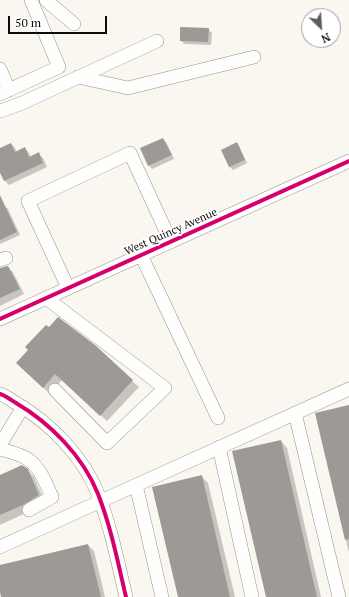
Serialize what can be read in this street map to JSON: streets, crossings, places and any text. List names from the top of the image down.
{
  "streets": {
    "street": ["West Quincy Avenue"]
  },
  "scale_bar": "50 m",
  "north": "bottom right"
}
